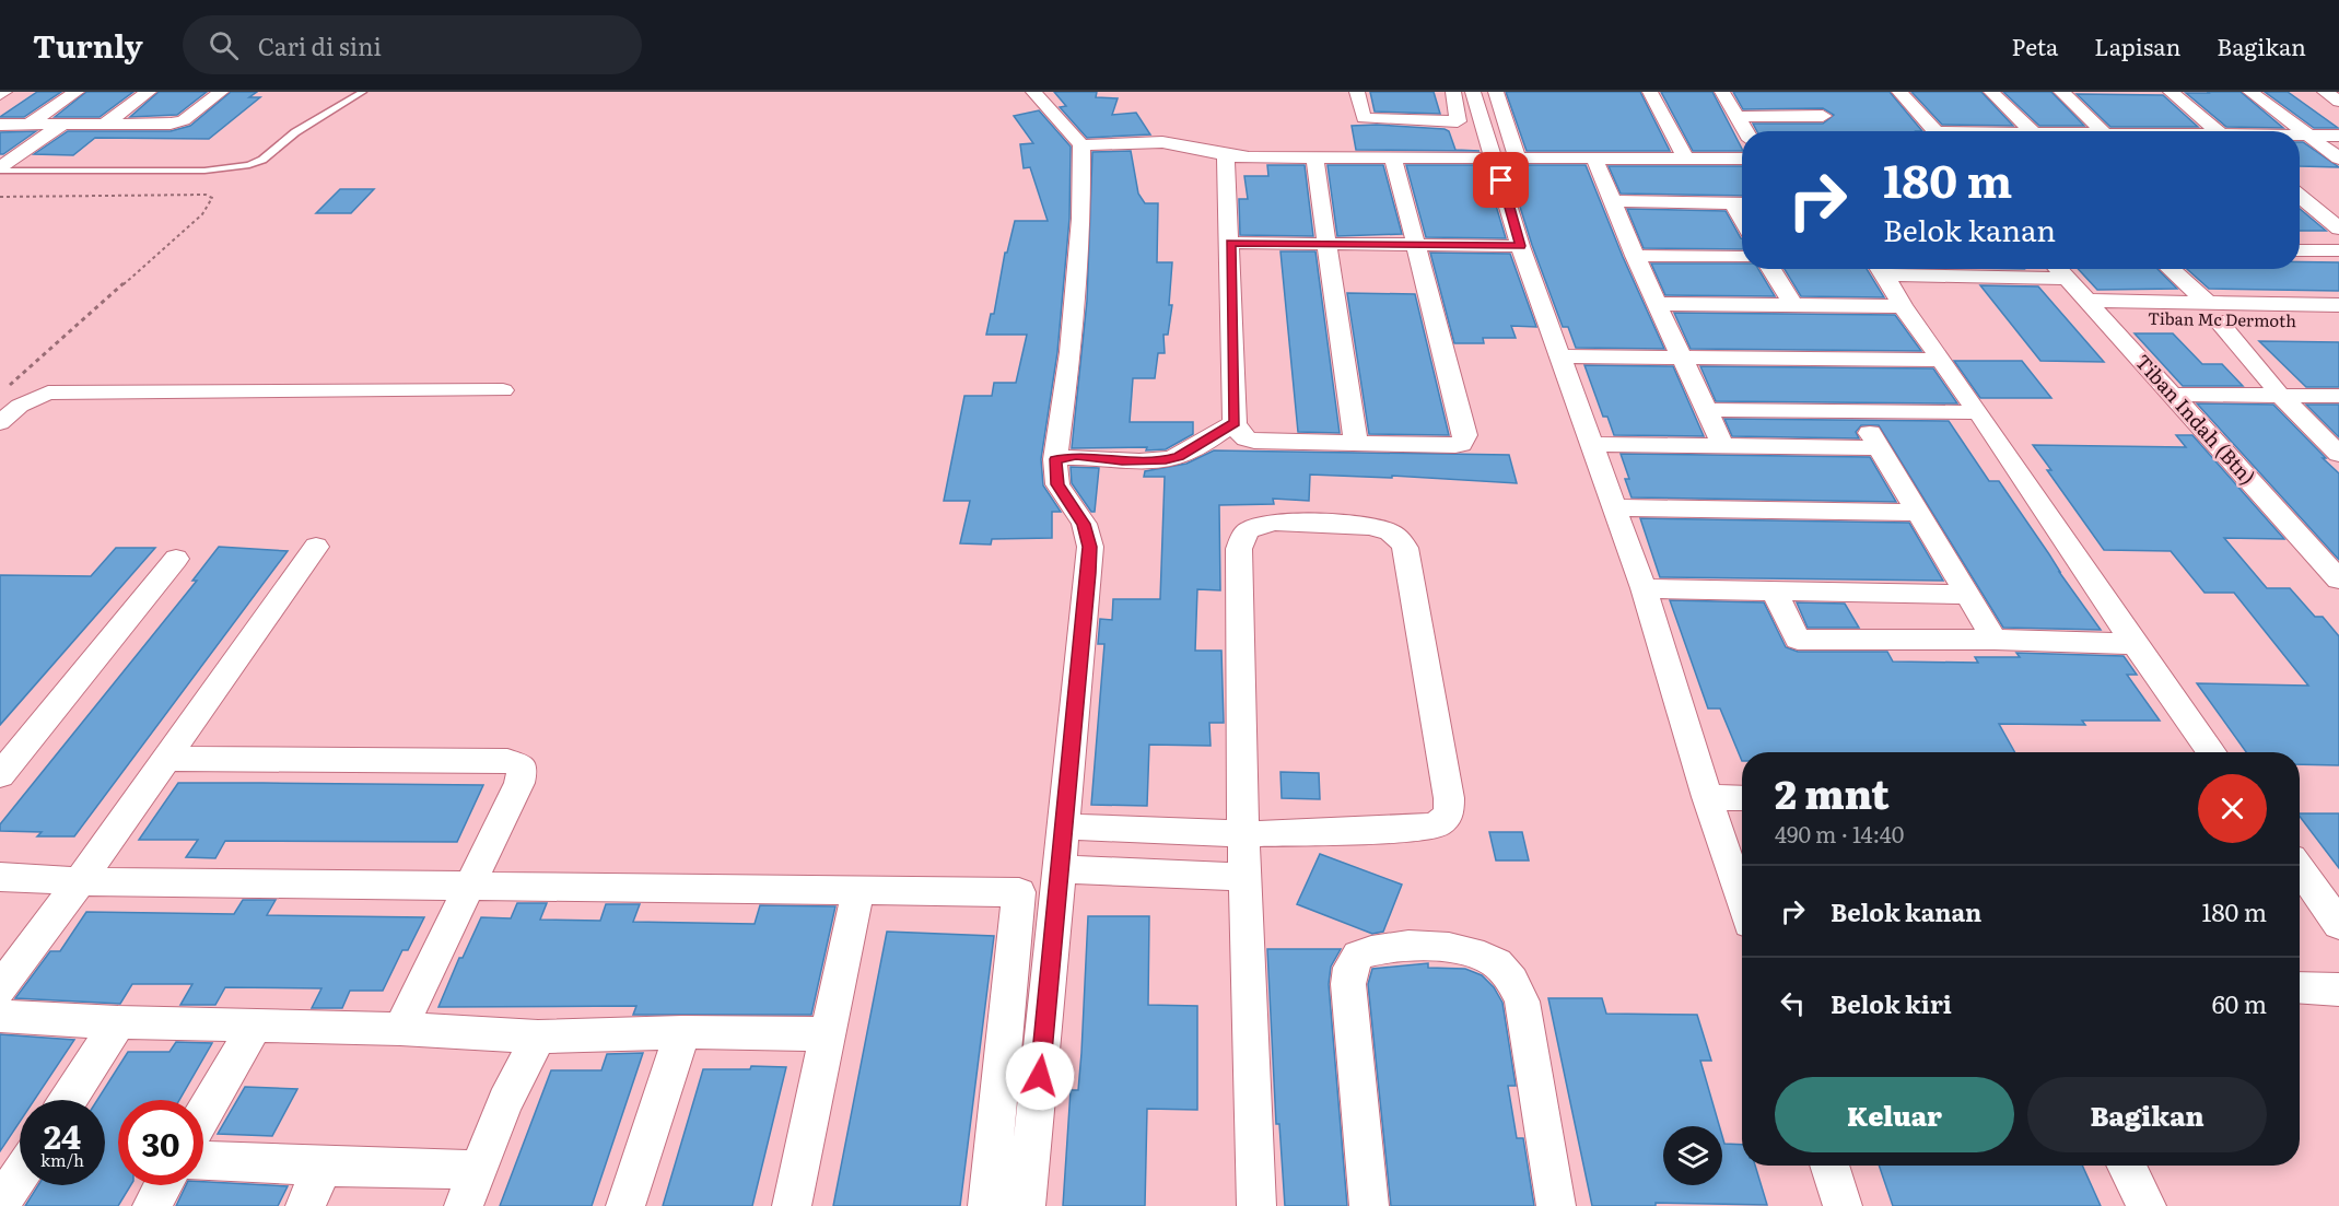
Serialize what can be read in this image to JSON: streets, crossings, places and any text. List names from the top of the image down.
{
  "streets": {
    "street": ["Tiban Mc Dermoth", "Tiban Indah (Btn)"]
  },
  "crossings": [
    ["Tiban Mc Dermoth", "Tiban Indah (Btn)"]
  ],
  "page": {
    "header": "Turnly",
    "search": "Cari di sini",
    "nav": ["Peta", "Lapisan", "Bagikan"],
    "turn": ["180 m", "Belok kanan"],
    "heading": ["2 mnt", "490 m · 14:40"],
    "list": [
      {
        "name": "Belok kanan",
        "value": "180 m"
      },
      {
        "name": "Belok kiri",
        "value": "60 m"
      }
    ],
    "buttons": ["Keluar", "Bagikan"],
    "speed": "24 km/h",
    "limit": "30"
  }
}
